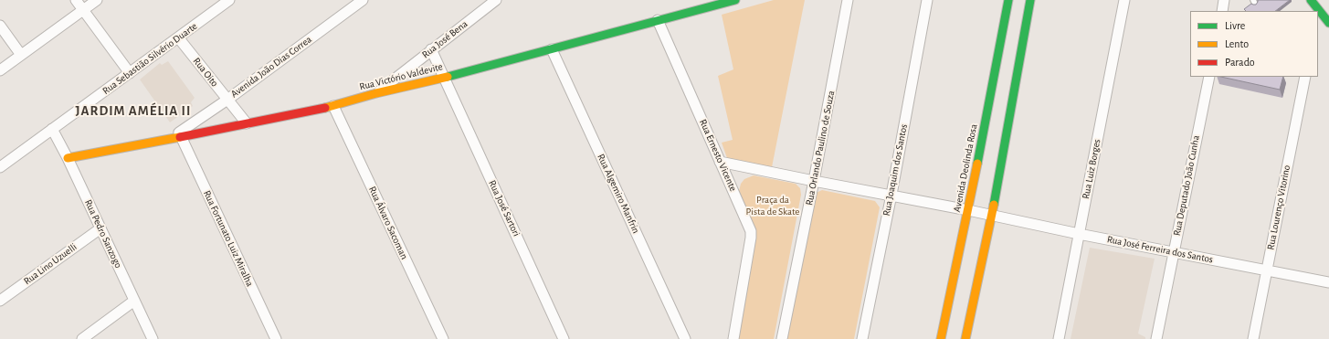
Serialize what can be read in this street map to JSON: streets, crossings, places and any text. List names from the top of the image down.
{
  "streets": {
    "street": [
      "Rua José Bena",
      "Rua Sebastião Silvério Duarte",
      "Avenida João Dias Correa",
      "Rua Oito",
      "Rua Victório Valdevite",
      "Rua Orlando Paulino de Souza",
      "Rua Ernesto Vicente",
      "Avenida Deolinda Rosa",
      "Rua Luiz Borges",
      "Rua Joaquim dos Santos",
      "Rua Deputado João Cunha",
      "Rua Algemiro Manfrin",
      "Rua Lourenço Vitorino",
      "Rua José Sartori",
      "Rua Álvaro Sacoman",
      "Rua Pedro Sanzogo",
      "Rua Fortunato Luiz Miralha",
      "Rua José Ferreira dos Santos",
      "Rua Lino Uzuelli"
    ]
  },
  "crossings": [
    ["Rua José Bena", "Rua Victório Valdevite"],
    ["Rua José Bena", "Rua José Sartori"],
    ["Rua Sebastião Silvério Duarte", "Rua Oito"],
    ["Rua Sebastião Silvério Duarte", "Rua Pedro Sanzogo"],
    ["Avenida João Dias Correa", "Rua Oito"],
    ["Avenida João Dias Correa", "Rua Victório Valdevite"],
    ["Avenida João Dias Correa", "Rua Fortunato Luiz Miralha"],
    ["Rua Oito", "Rua Victório Valdevite"],
    ["Rua Victório Valdevite", "Rua Ernesto Vicente"],
    ["Rua Victório Valdevite", "Rua Algemiro Manfrin"],
    ["Rua Victório Valdevite", "Rua José Sartori"],
    ["Rua Victório Valdevite", "Rua Álvaro Sacoman"],
    ["Rua Victório Valdevite", "Rua Pedro Sanzogo"],
    ["Rua Victório Valdevite", "Rua Fortunato Luiz Miralha"],
    ["Rua Orlando Paulino de Souza", "Rua José Ferreira dos Santos"],
    ["Rua Ernesto Vicente", "Rua José Ferreira dos Santos"],
    ["Avenida Deolinda Rosa", "Rua José Ferreira dos Santos"],
    ["Rua Luiz Borges", "Rua José Ferreira dos Santos"],
    ["Rua Joaquim dos Santos", "Rua José Ferreira dos Santos"],
    ["Rua Deputado João Cunha", "Rua José Ferreira dos Santos"],
    ["Rua Lourenço Vitorino", "Rua José Ferreira dos Santos"],
    ["Rua Pedro Sanzogo", "Rua Lino Uzuelli"]
  ],
  "districts": ["JARDIM AMÉLIA II"],
  "parks": ["Praça da Pista de Skate"],
  "legend": ["Livre", "Lento", "Parado"]
}
